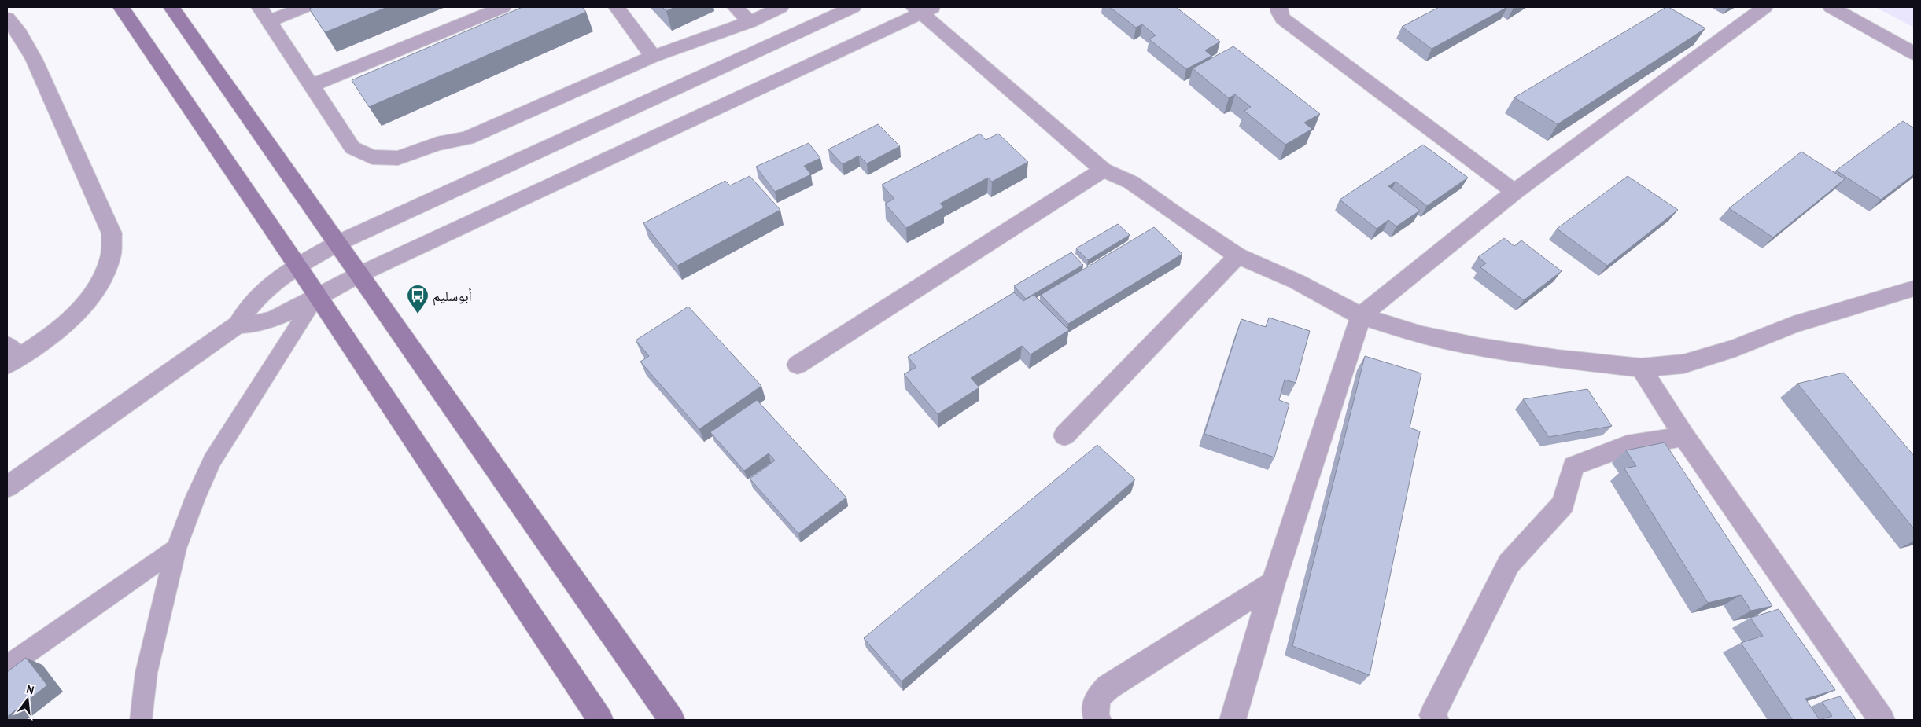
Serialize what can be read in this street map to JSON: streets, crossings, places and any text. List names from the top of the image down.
{
  "places": {
    "bus stop": ["أبوسليم"]
  },
  "north": "top"
}
